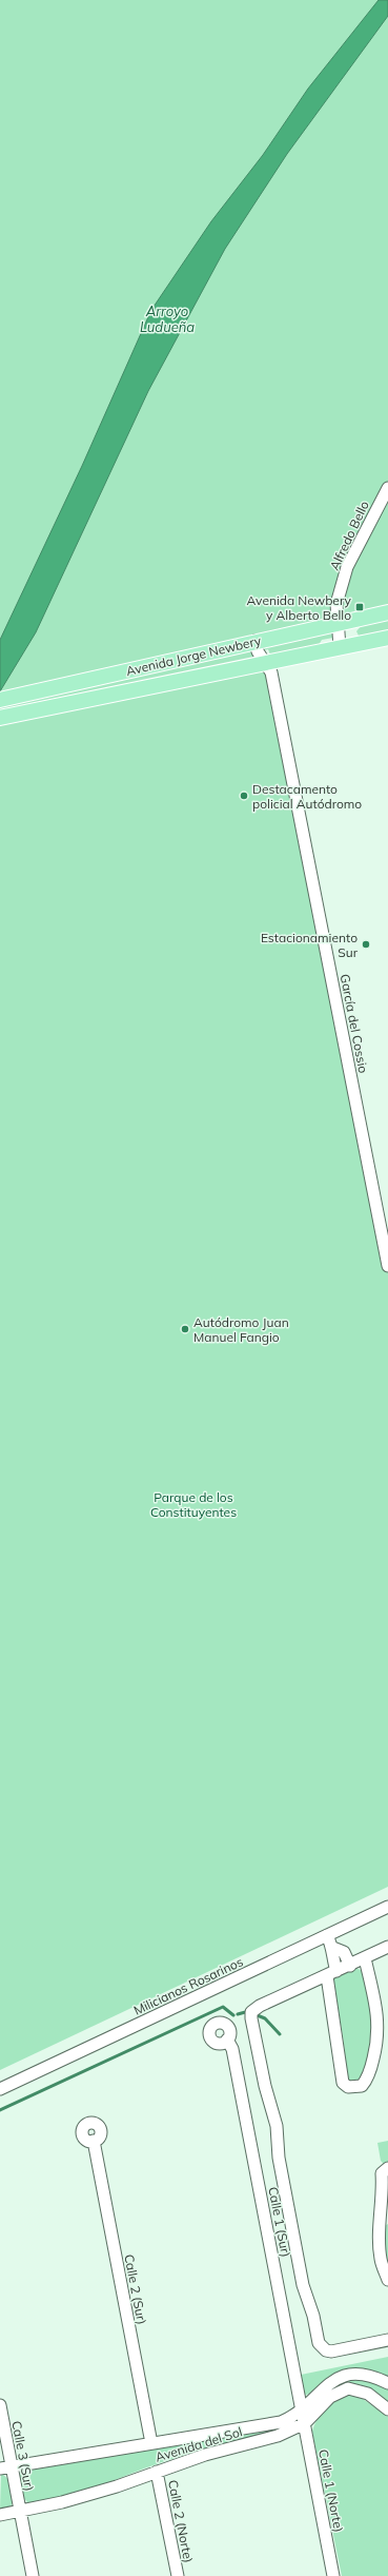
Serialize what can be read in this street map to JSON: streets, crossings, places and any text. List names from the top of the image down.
{
  "streets": {
    "main road": ["Avenida Jorge Newbery"],
    "street": [
      "Alfredo Bello",
      "García del Cossio",
      "Milicianos Rosarinos",
      "Calle 1 (Sur)",
      "Calle 2 (Sur)",
      "Avenida del Sol",
      "Calle 3 (Sur)",
      "Calle 1 (Norte)",
      "Calle 2 (Norte)"
    ]
  },
  "crossings": [
    ["Alfredo Bello", "Avenida Jorge Newbery"],
    ["Avenida Jorge Newbery", "García del Cossio"],
    ["Calle 1 (Sur)", "Avenida del Sol"],
    ["Calle 1 (Sur)", "Calle 1 (Norte)"],
    ["Calle 2 (Sur)", "Avenida del Sol"],
    ["Avenida del Sol", "Calle 3 (Sur)"],
    ["Avenida del Sol", "Calle 1 (Norte)"],
    ["Avenida del Sol", "Calle 2 (Norte)"]
  ],
  "water": ["Arroyo Ludueña"],
  "parks": ["Parque de los Constituyentes"],
  "places": {
    "transit": ["Avenida Newbery y Alberto Bello"],
    "other": ["Destacamento policial Autódromo", "Estacionamiento Sur", "Autódromo Juan Manuel Fangio"]
  }
}
